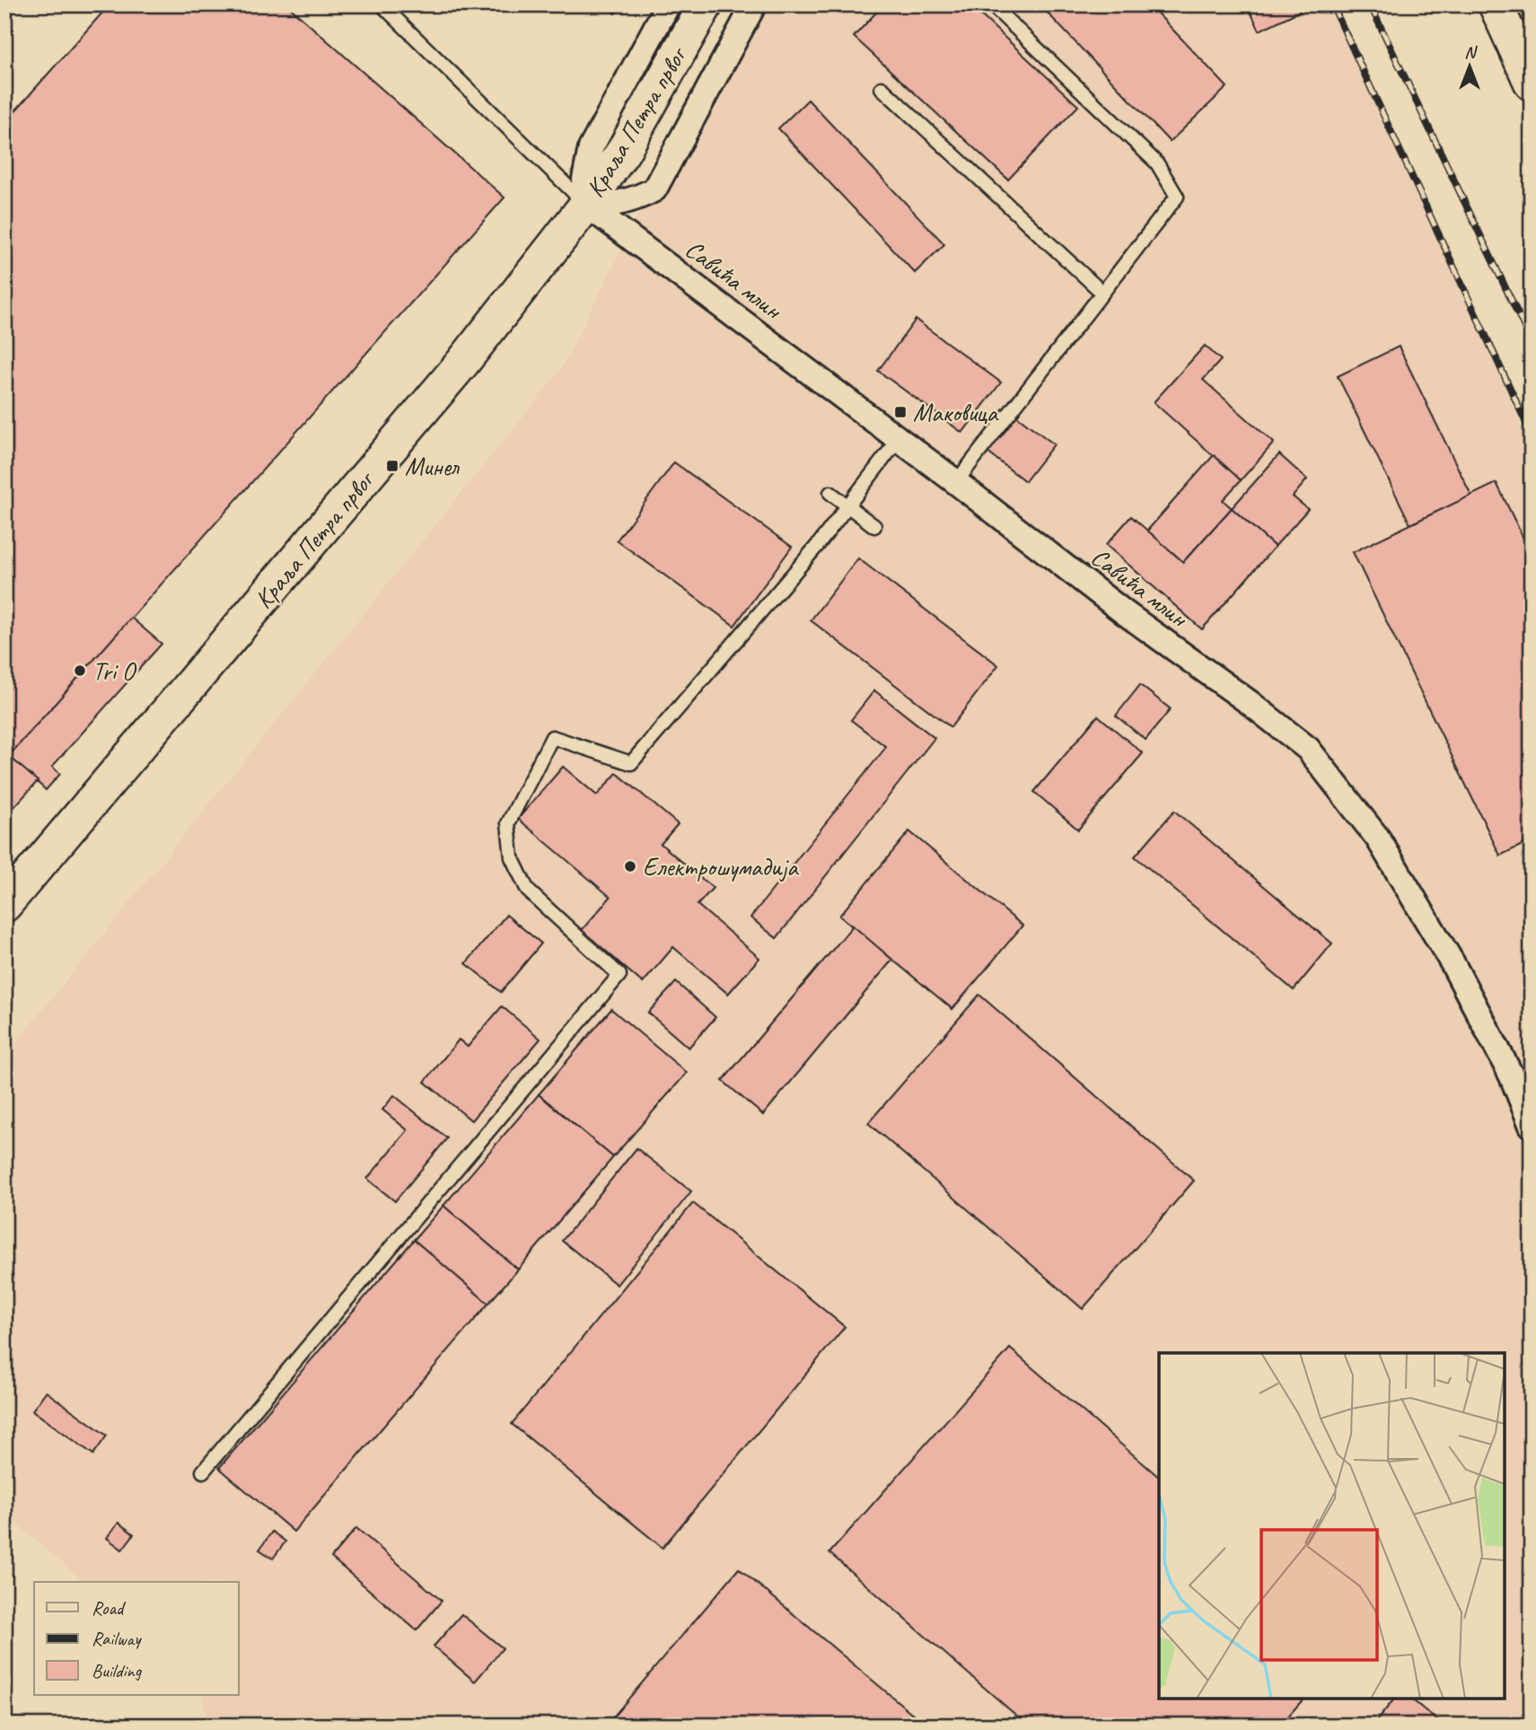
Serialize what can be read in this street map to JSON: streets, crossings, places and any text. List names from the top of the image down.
{
  "streets": {
    "main road": ["Краља Петра првог"],
    "street": ["Савића млин"]
  },
  "crossings": [
    ["Краља Петра првог", "Савића млин"]
  ],
  "places": {
    "transit": ["Маковица", "Минел"],
    "other": ["Tri O", "Електрошумадија"]
  },
  "legend": ["Road", "Railway", "Building"],
  "north": "top"
}
